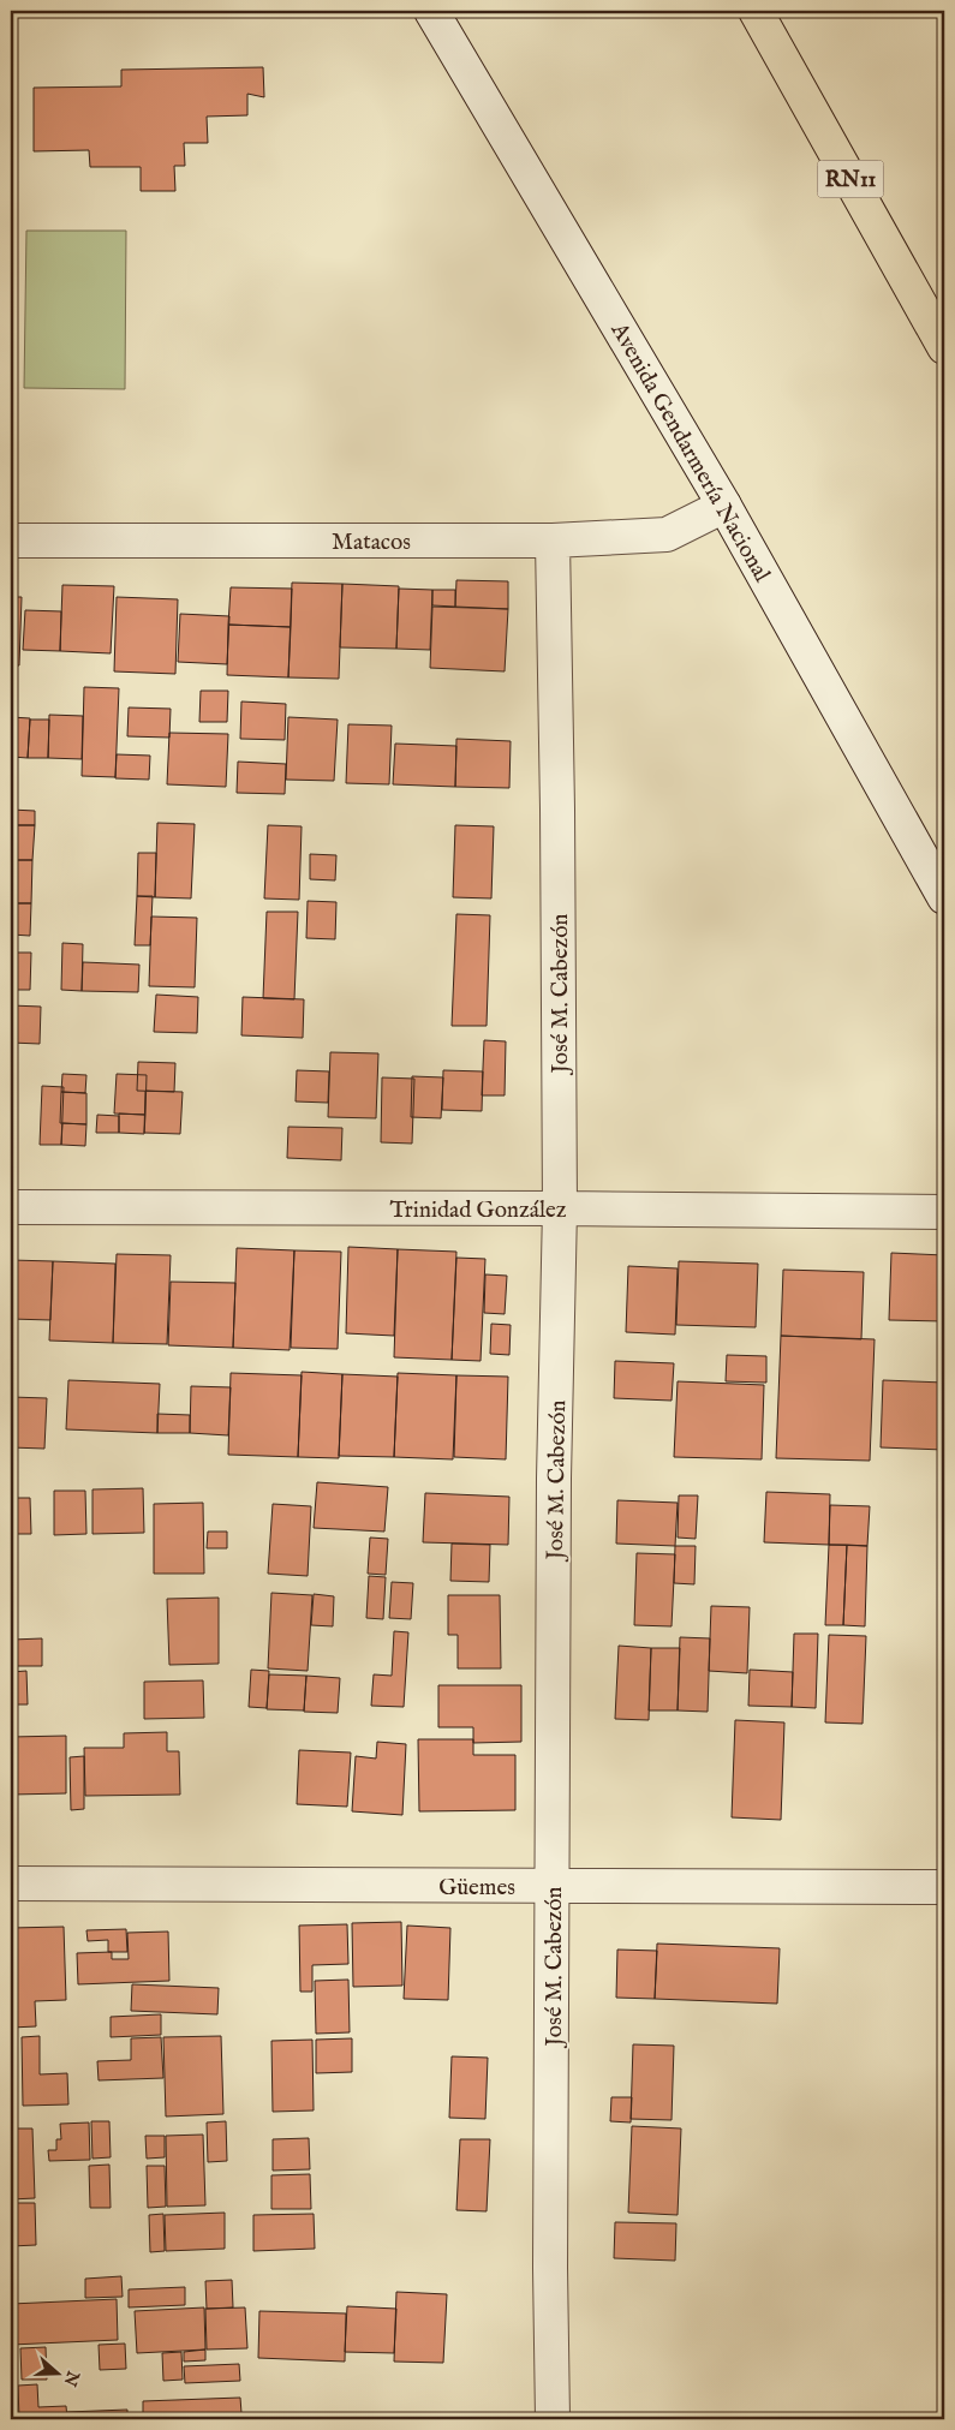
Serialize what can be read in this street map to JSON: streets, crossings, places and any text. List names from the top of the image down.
{
  "streets": {
    "highway": ["RN11"],
    "street": [
      "Avenida Gendarmería Nacional",
      "Matacos",
      "José M. Cabezón",
      "Trinidad González",
      "Güemes"
    ]
  },
  "crossings": [
    ["Avenida Gendarmería Nacional", "Matacos"],
    ["Matacos", "José M. Cabezón"],
    ["José M. Cabezón", "Trinidad González"],
    ["José M. Cabezón", "Güemes"]
  ],
  "north": "right"
}
